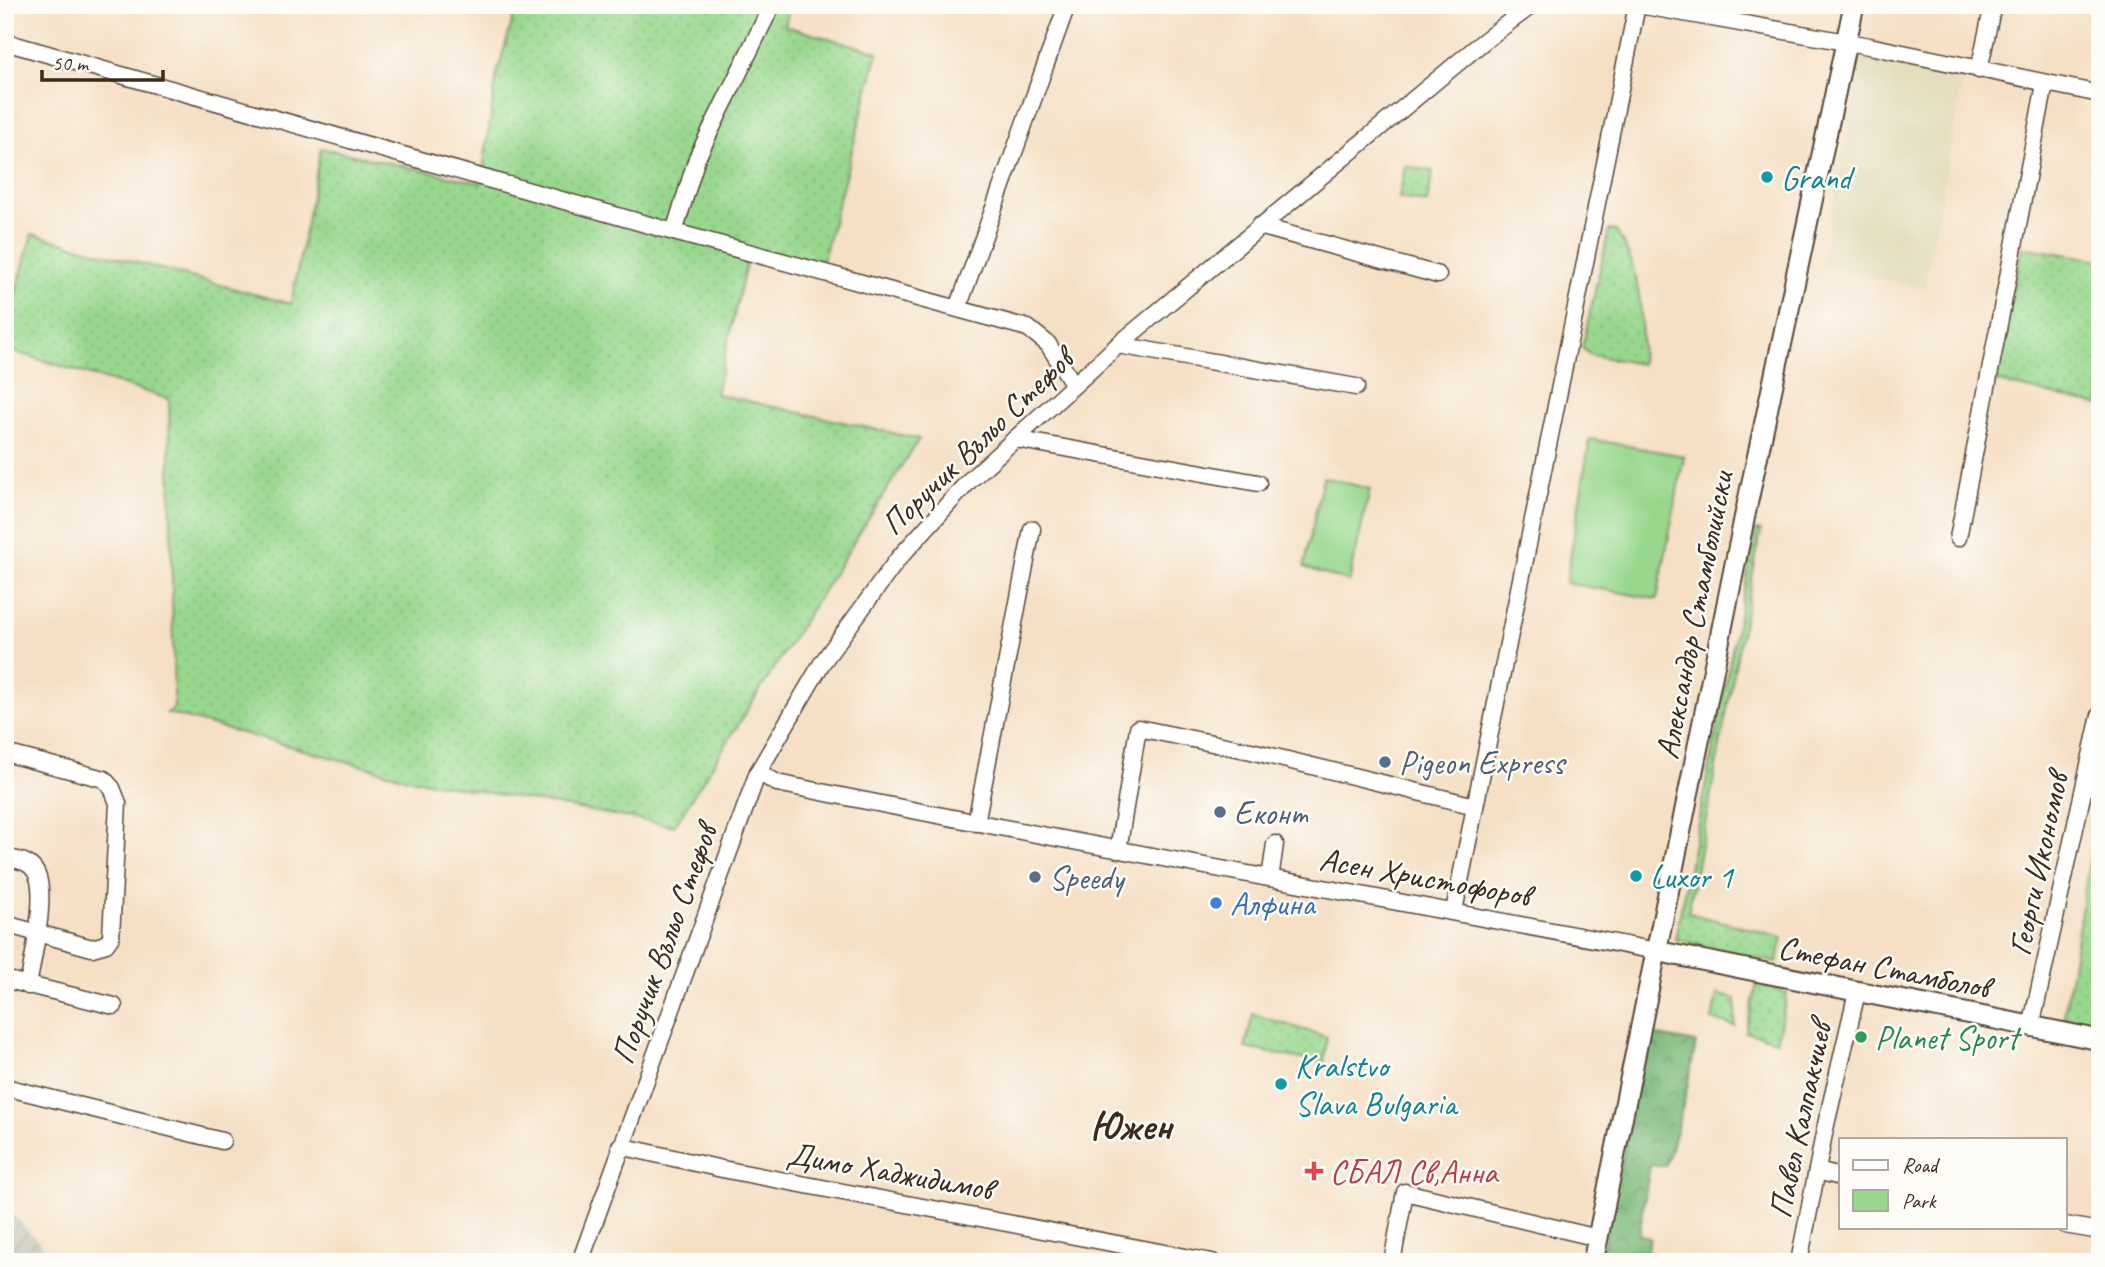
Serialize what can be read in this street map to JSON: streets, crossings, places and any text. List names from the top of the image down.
{
  "streets": {
    "street": [
      "Поручик Въльо Стефов",
      "Александър Стамболийски",
      "Георги Икономов",
      "Асен Христофоров",
      "Стефан Стамболов",
      "Павел Калпакчиев",
      "Димо Хаджидимов"
    ]
  },
  "crossings": [
    ["Поручик Въльо Стефов", "Асен Христофоров"],
    ["Поручик Въльо Стефов", "Димо Хаджидимов"],
    ["Александър Стамболийски", "Асен Христофоров"],
    ["Александър Стамболийски", "Стефан Стамболов"],
    ["Георги Икономов", "Стефан Стамболов"],
    ["Асен Христофоров", "Стефан Стамболов"],
    ["Стефан Стамболов", "Павел Калпакчиев"]
  ],
  "districts": ["Южен"],
  "places": {
    "other": [
      "Grand",
      "Pigeon Express",
      "Еконт",
      "Luxor 1",
      "Speedy",
      "Алфина",
      "Planet Sport",
      "Kralstvo Slava Bulgaria"
    ],
    "health": ["СБАЛ Св,Анна"]
  },
  "legend": ["Road", "Park"],
  "scale_bar": "50 m"
}
